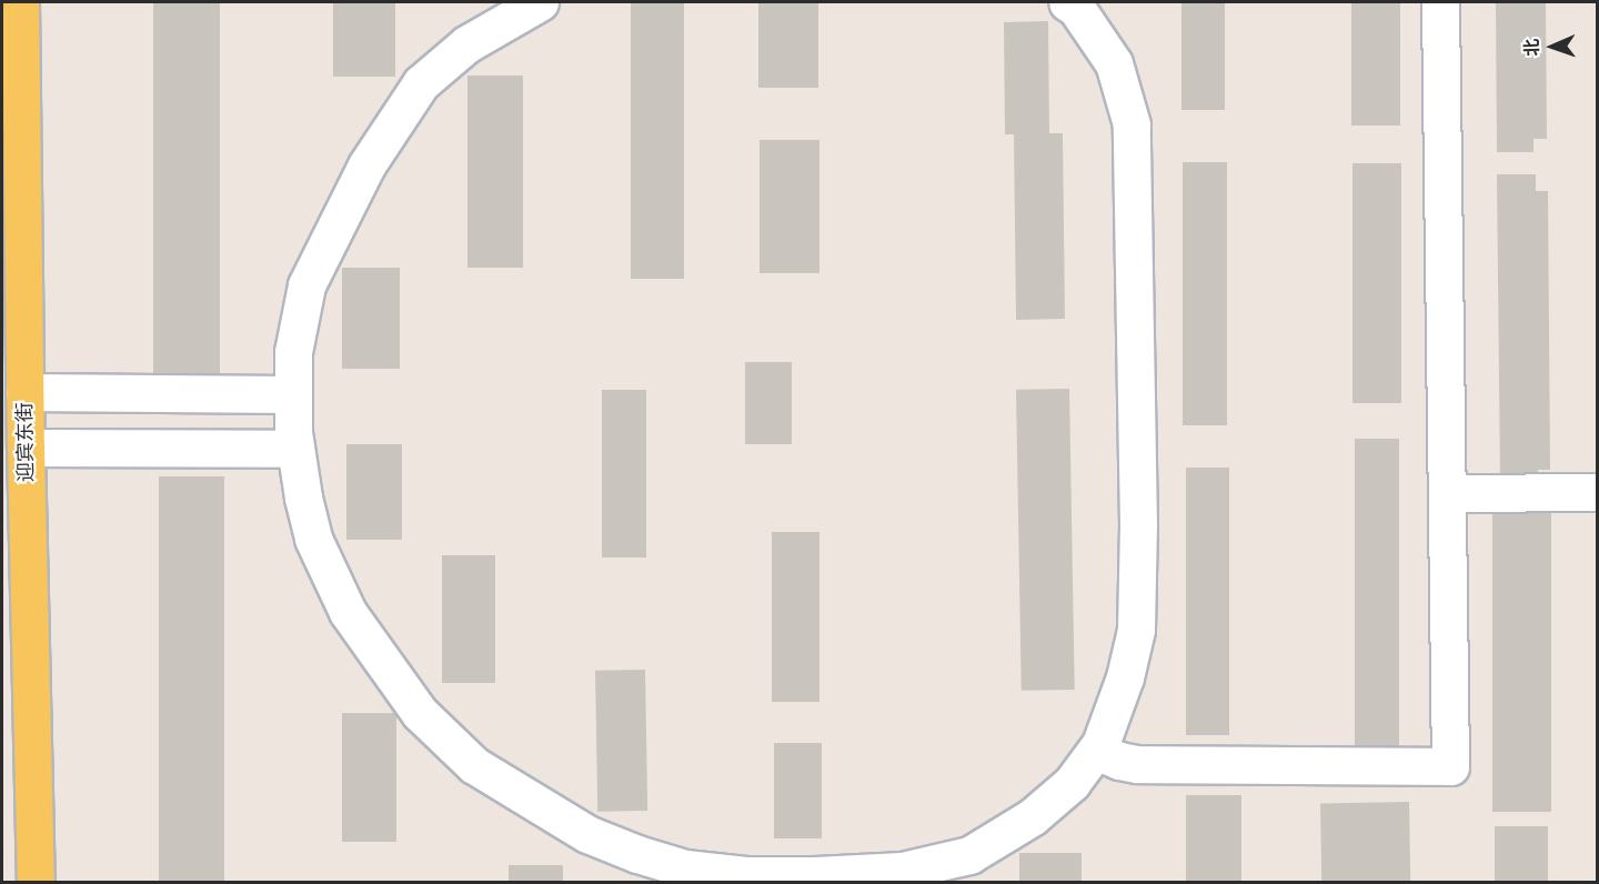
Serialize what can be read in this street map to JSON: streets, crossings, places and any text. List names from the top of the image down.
{
  "streets": {
    "main road": ["迎宾东街"]
  },
  "north": "left"
}
